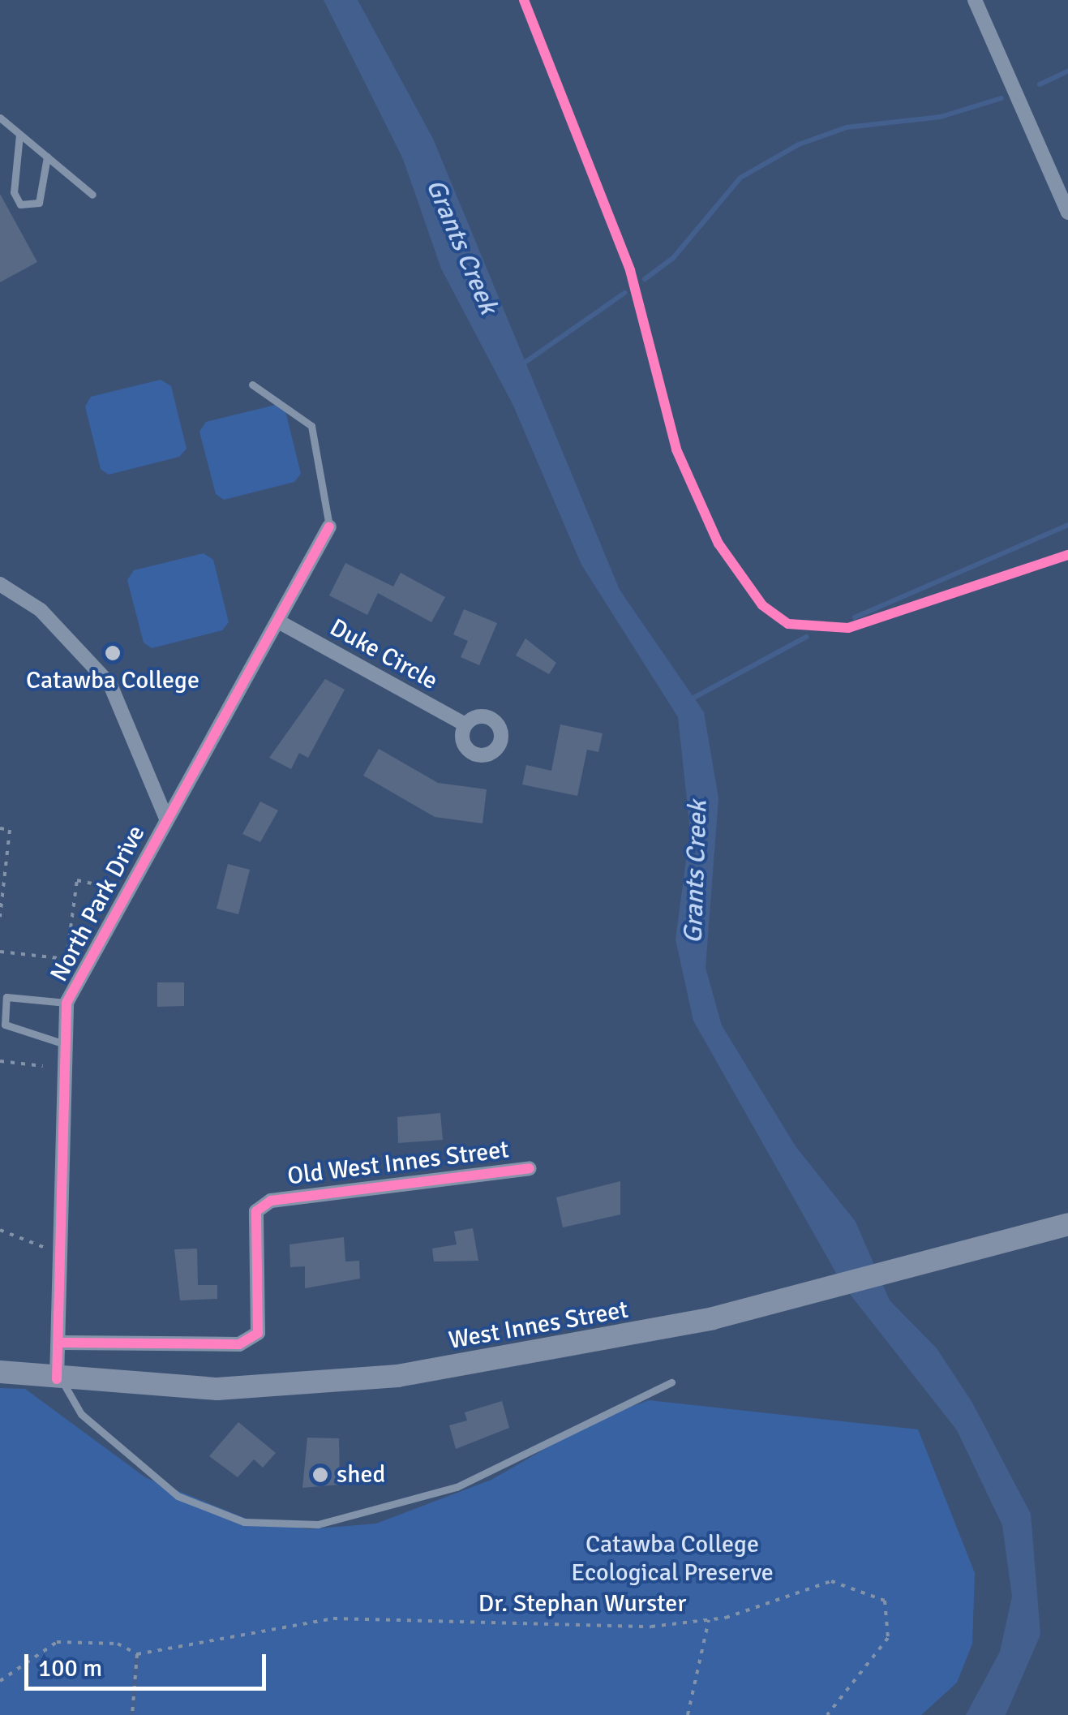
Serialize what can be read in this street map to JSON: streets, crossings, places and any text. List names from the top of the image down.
{
  "streets": {
    "main road": ["West Innes Street"],
    "street": ["Duke Circle", "North Park Drive", "Old West Innes Street"],
    "path": ["Dr. Stephan Wurster"]
  },
  "crossings": [
    ["Duke Circle", "North Park Drive"],
    ["North Park Drive", "Old West Innes Street"],
    ["North Park Drive", "West Innes Street"]
  ],
  "water": ["Grants Creek"],
  "parks": ["Catawba College Ecological Preserve"],
  "places": ["Catawba College", "shed"],
  "scale_bar": "100 m"
}
